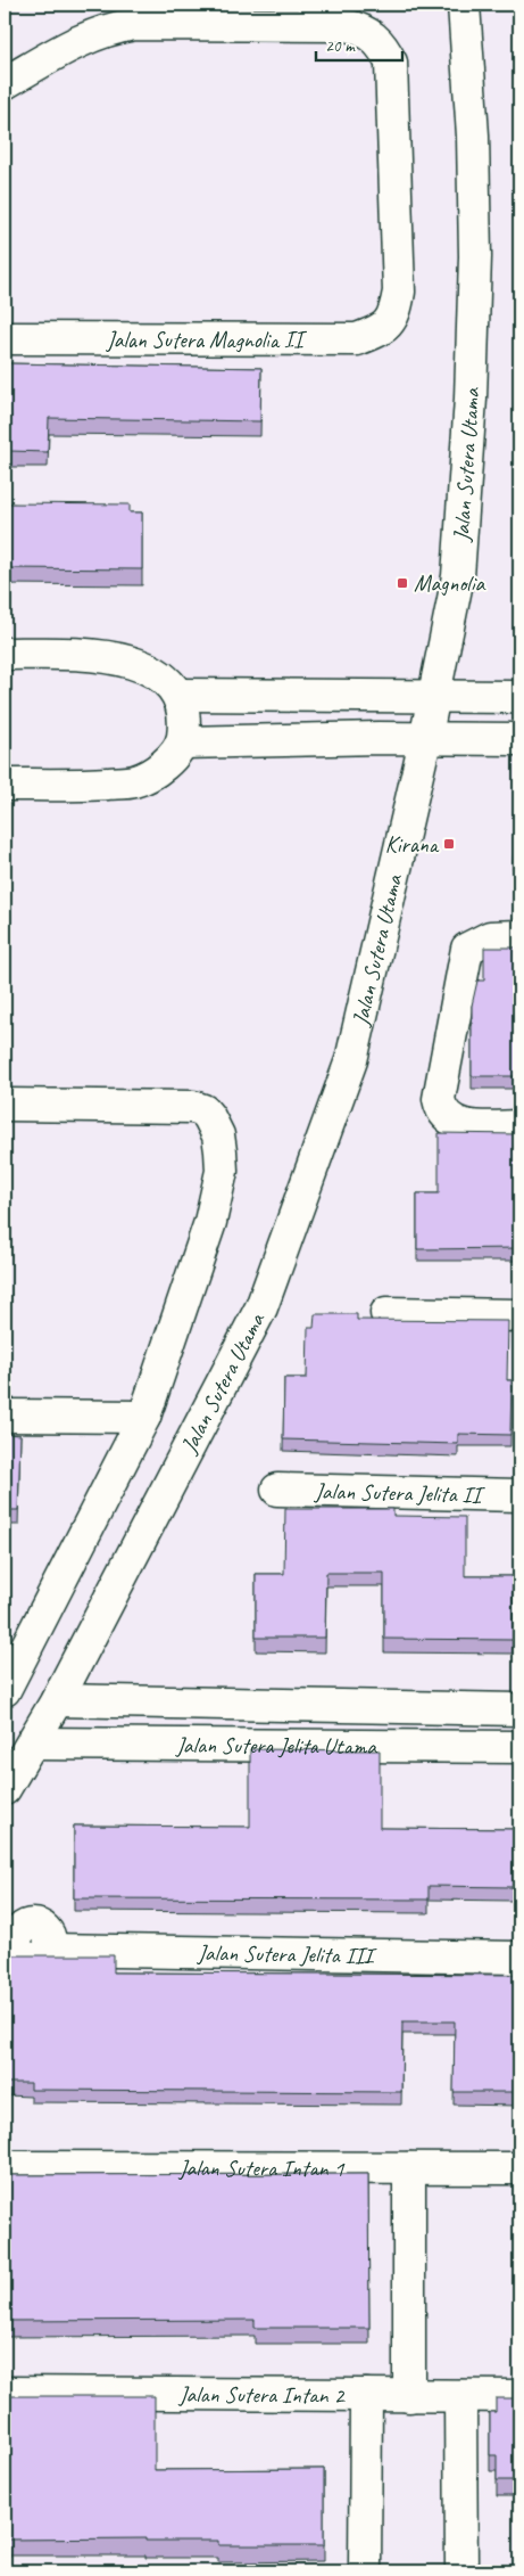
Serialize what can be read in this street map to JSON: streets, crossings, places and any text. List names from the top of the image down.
{
  "streets": {
    "street": [
      "Jalan Sutera Magnolia II",
      "Jalan Sutera Utama",
      "Jalan Sutera Jelita II",
      "Jalan Sutera Jelita Utama",
      "Jalan Sutera Jelita III",
      "Jalan Sutera Intan 1",
      "Jalan Sutera Intan 2"
    ]
  },
  "crossings": [
    ["Jalan Sutera Utama", "Jalan Sutera Jelita Utama"]
  ],
  "places": {
    "transit": ["Magnolia", "Kirana"]
  },
  "scale_bar": "20 m"
}
